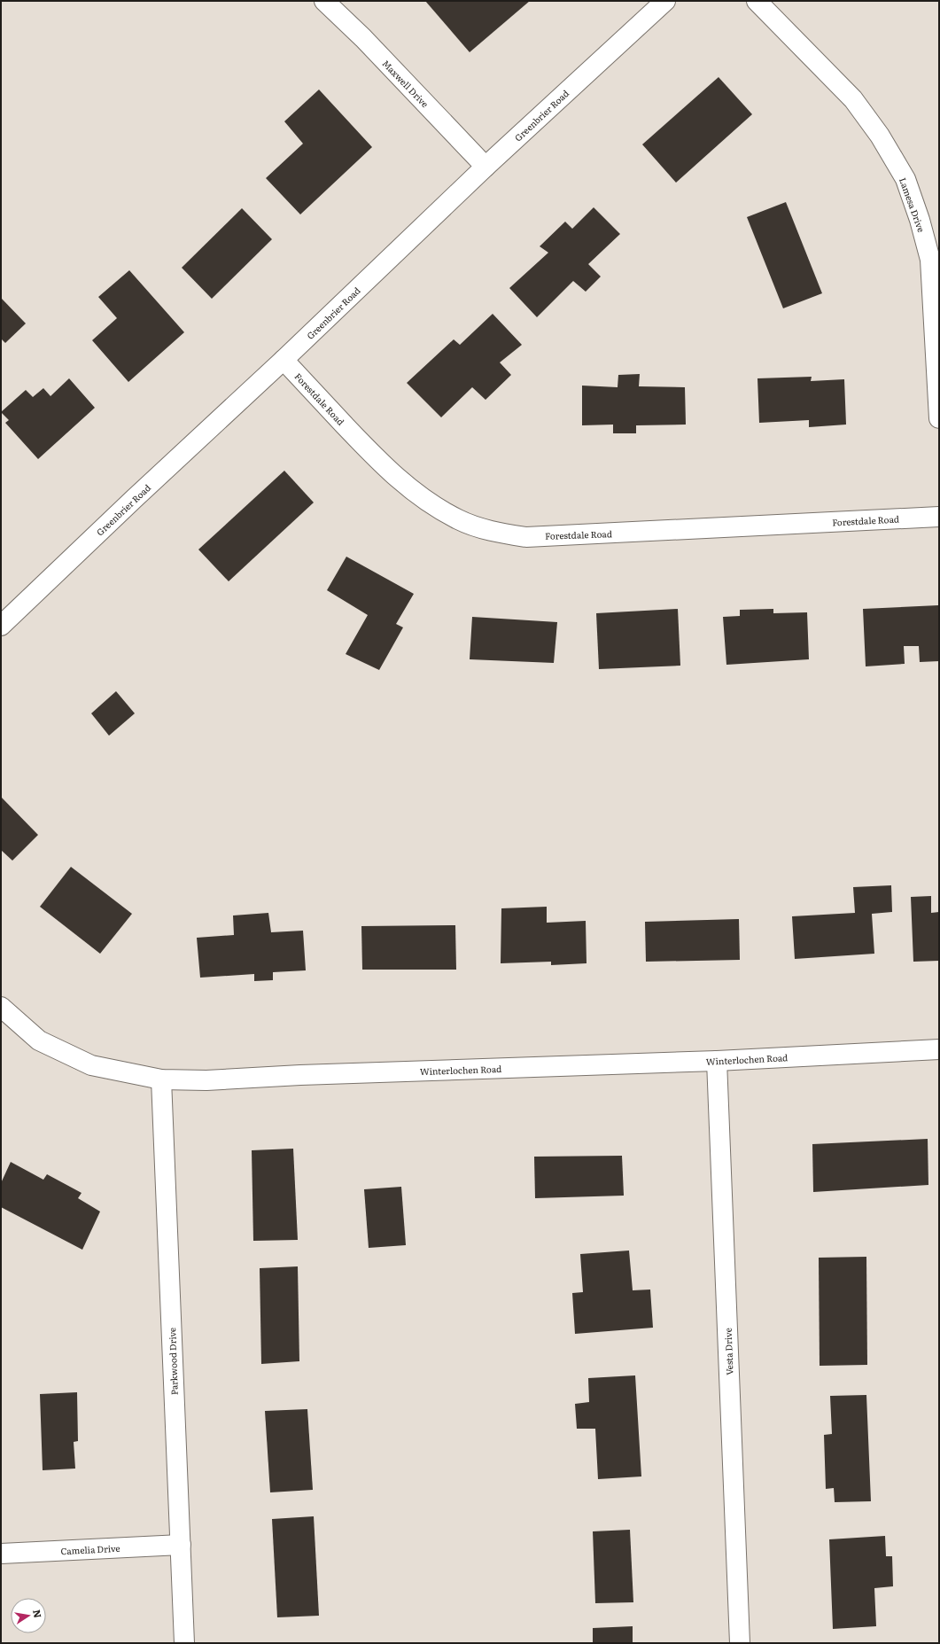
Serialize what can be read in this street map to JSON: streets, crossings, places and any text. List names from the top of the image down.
{
  "streets": {
    "street": [
      "Maxwell Drive",
      "Greenbrier Road",
      "Lamesa Drive",
      "Forestdale Road",
      "Winterlochen Road",
      "Vesta Drive",
      "Parkwood Drive",
      "Camelia Drive"
    ]
  },
  "crossings": [
    ["Maxwell Drive", "Greenbrier Road"],
    ["Greenbrier Road", "Forestdale Road"],
    ["Winterlochen Road", "Vesta Drive"],
    ["Winterlochen Road", "Parkwood Drive"],
    ["Parkwood Drive", "Camelia Drive"]
  ],
  "north": "right"
}
